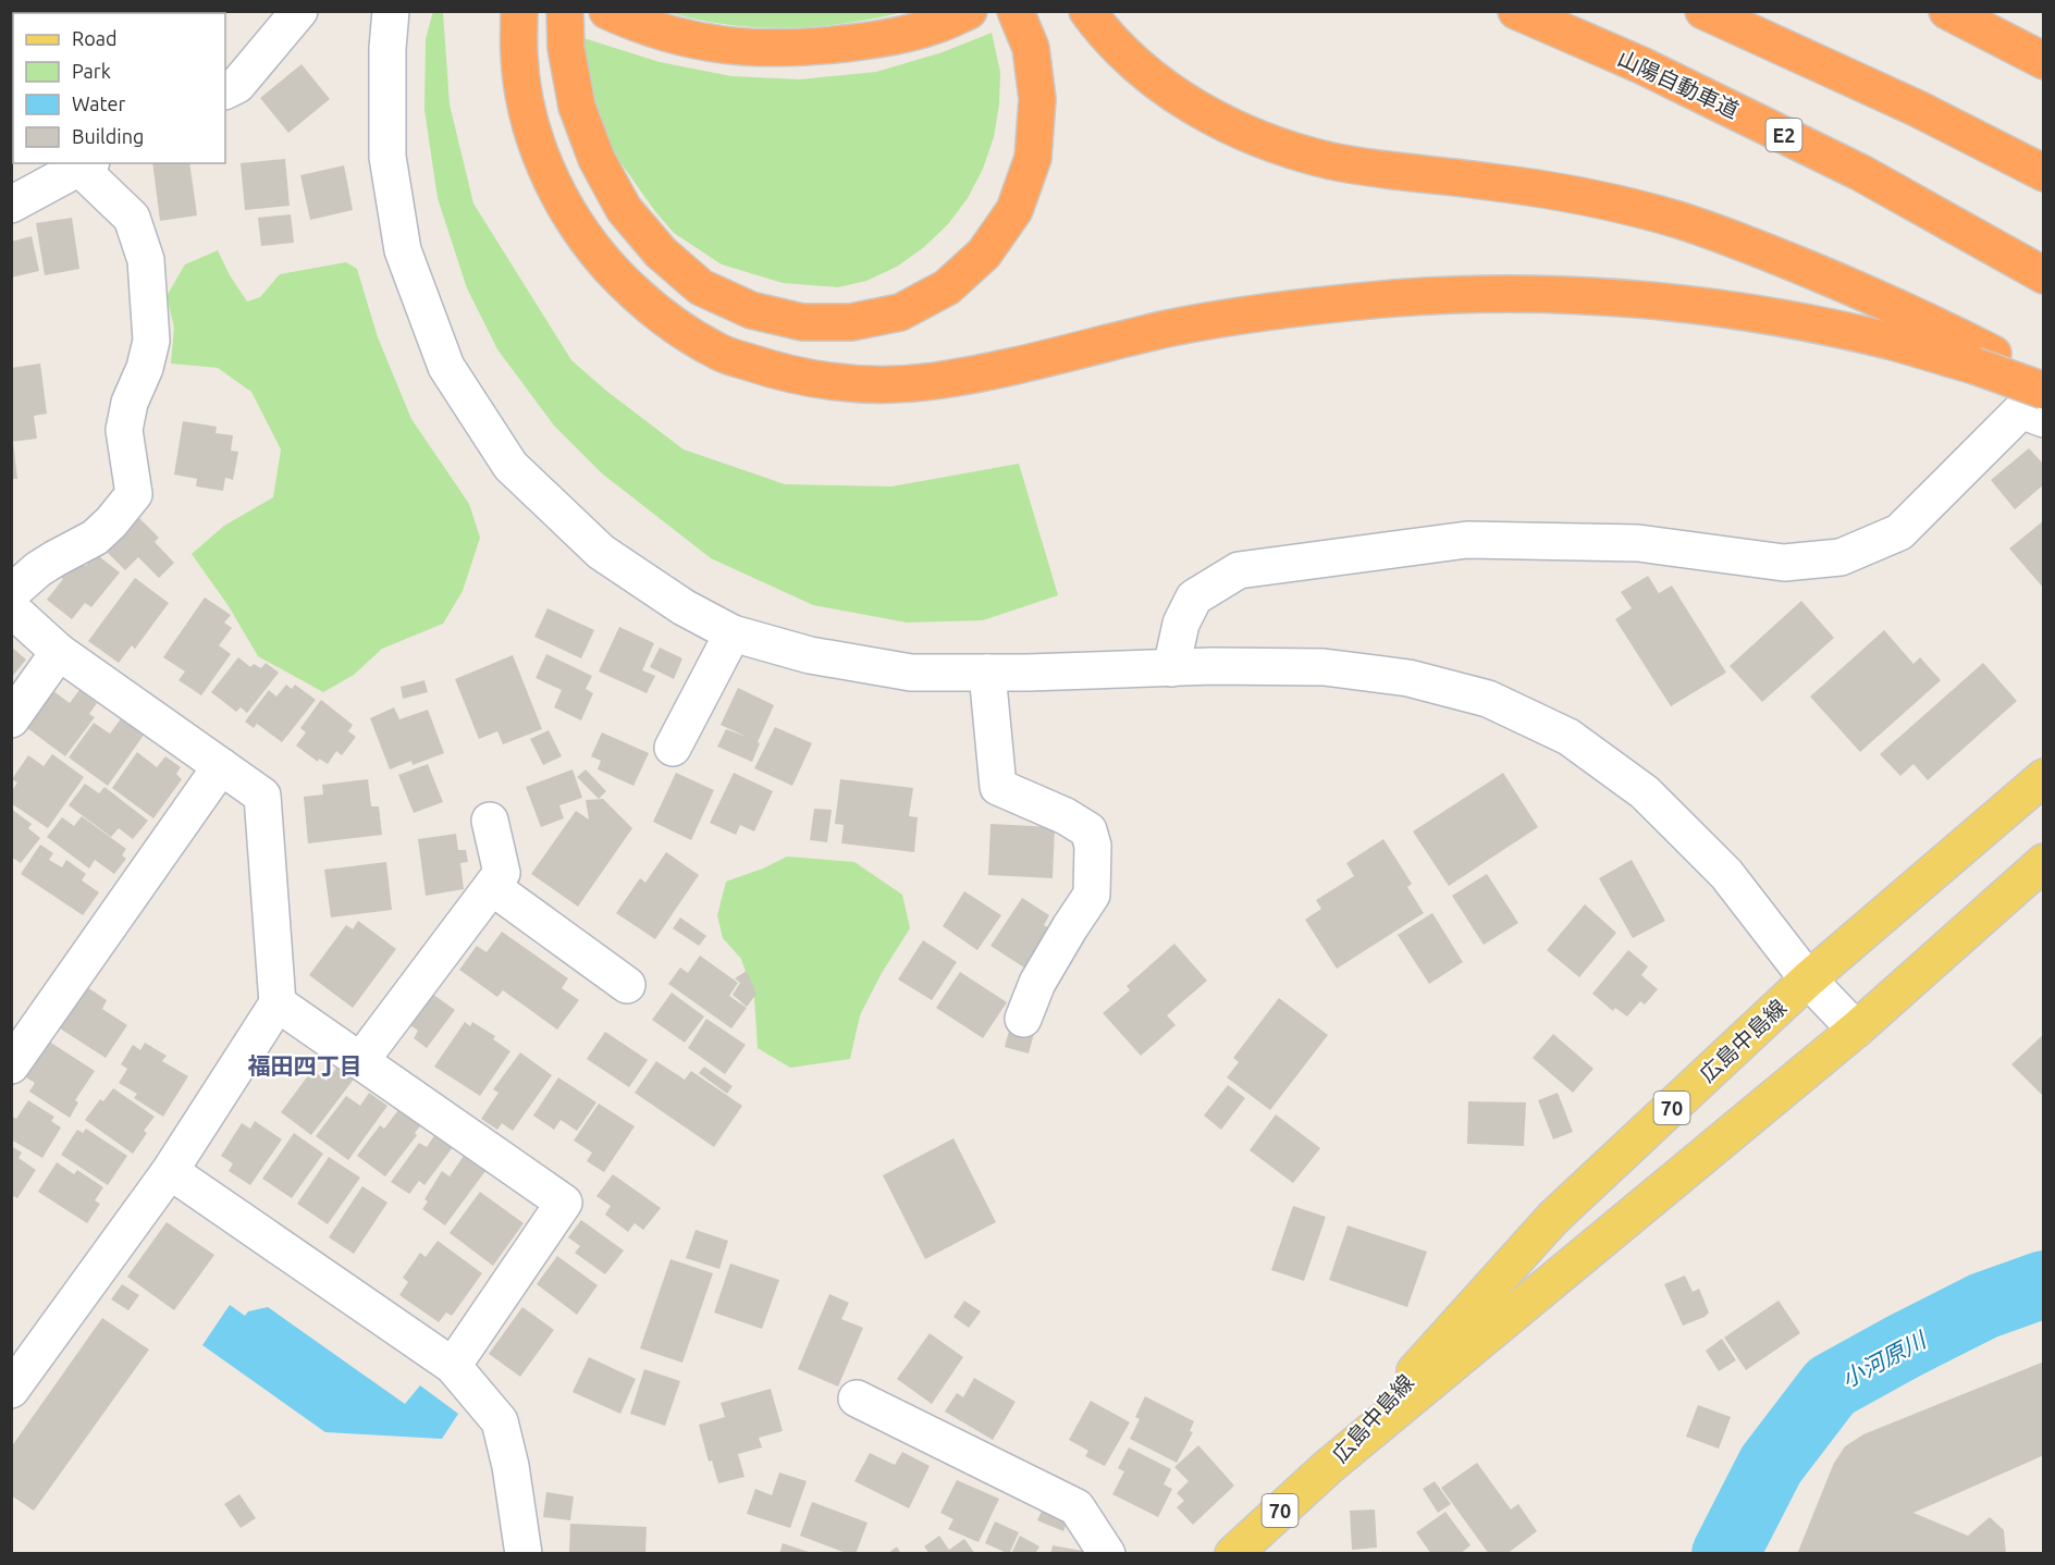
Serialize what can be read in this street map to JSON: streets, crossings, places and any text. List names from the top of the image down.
{
  "streets": {
    "highway": ["山陽自動車道", "E2"],
    "main road": ["広島中島線", "70"]
  },
  "districts": ["福田四丁目"],
  "water": ["小河原川"],
  "legend": [
    "Road",
    "Park",
    "Water",
    "Building"
  ]
}
